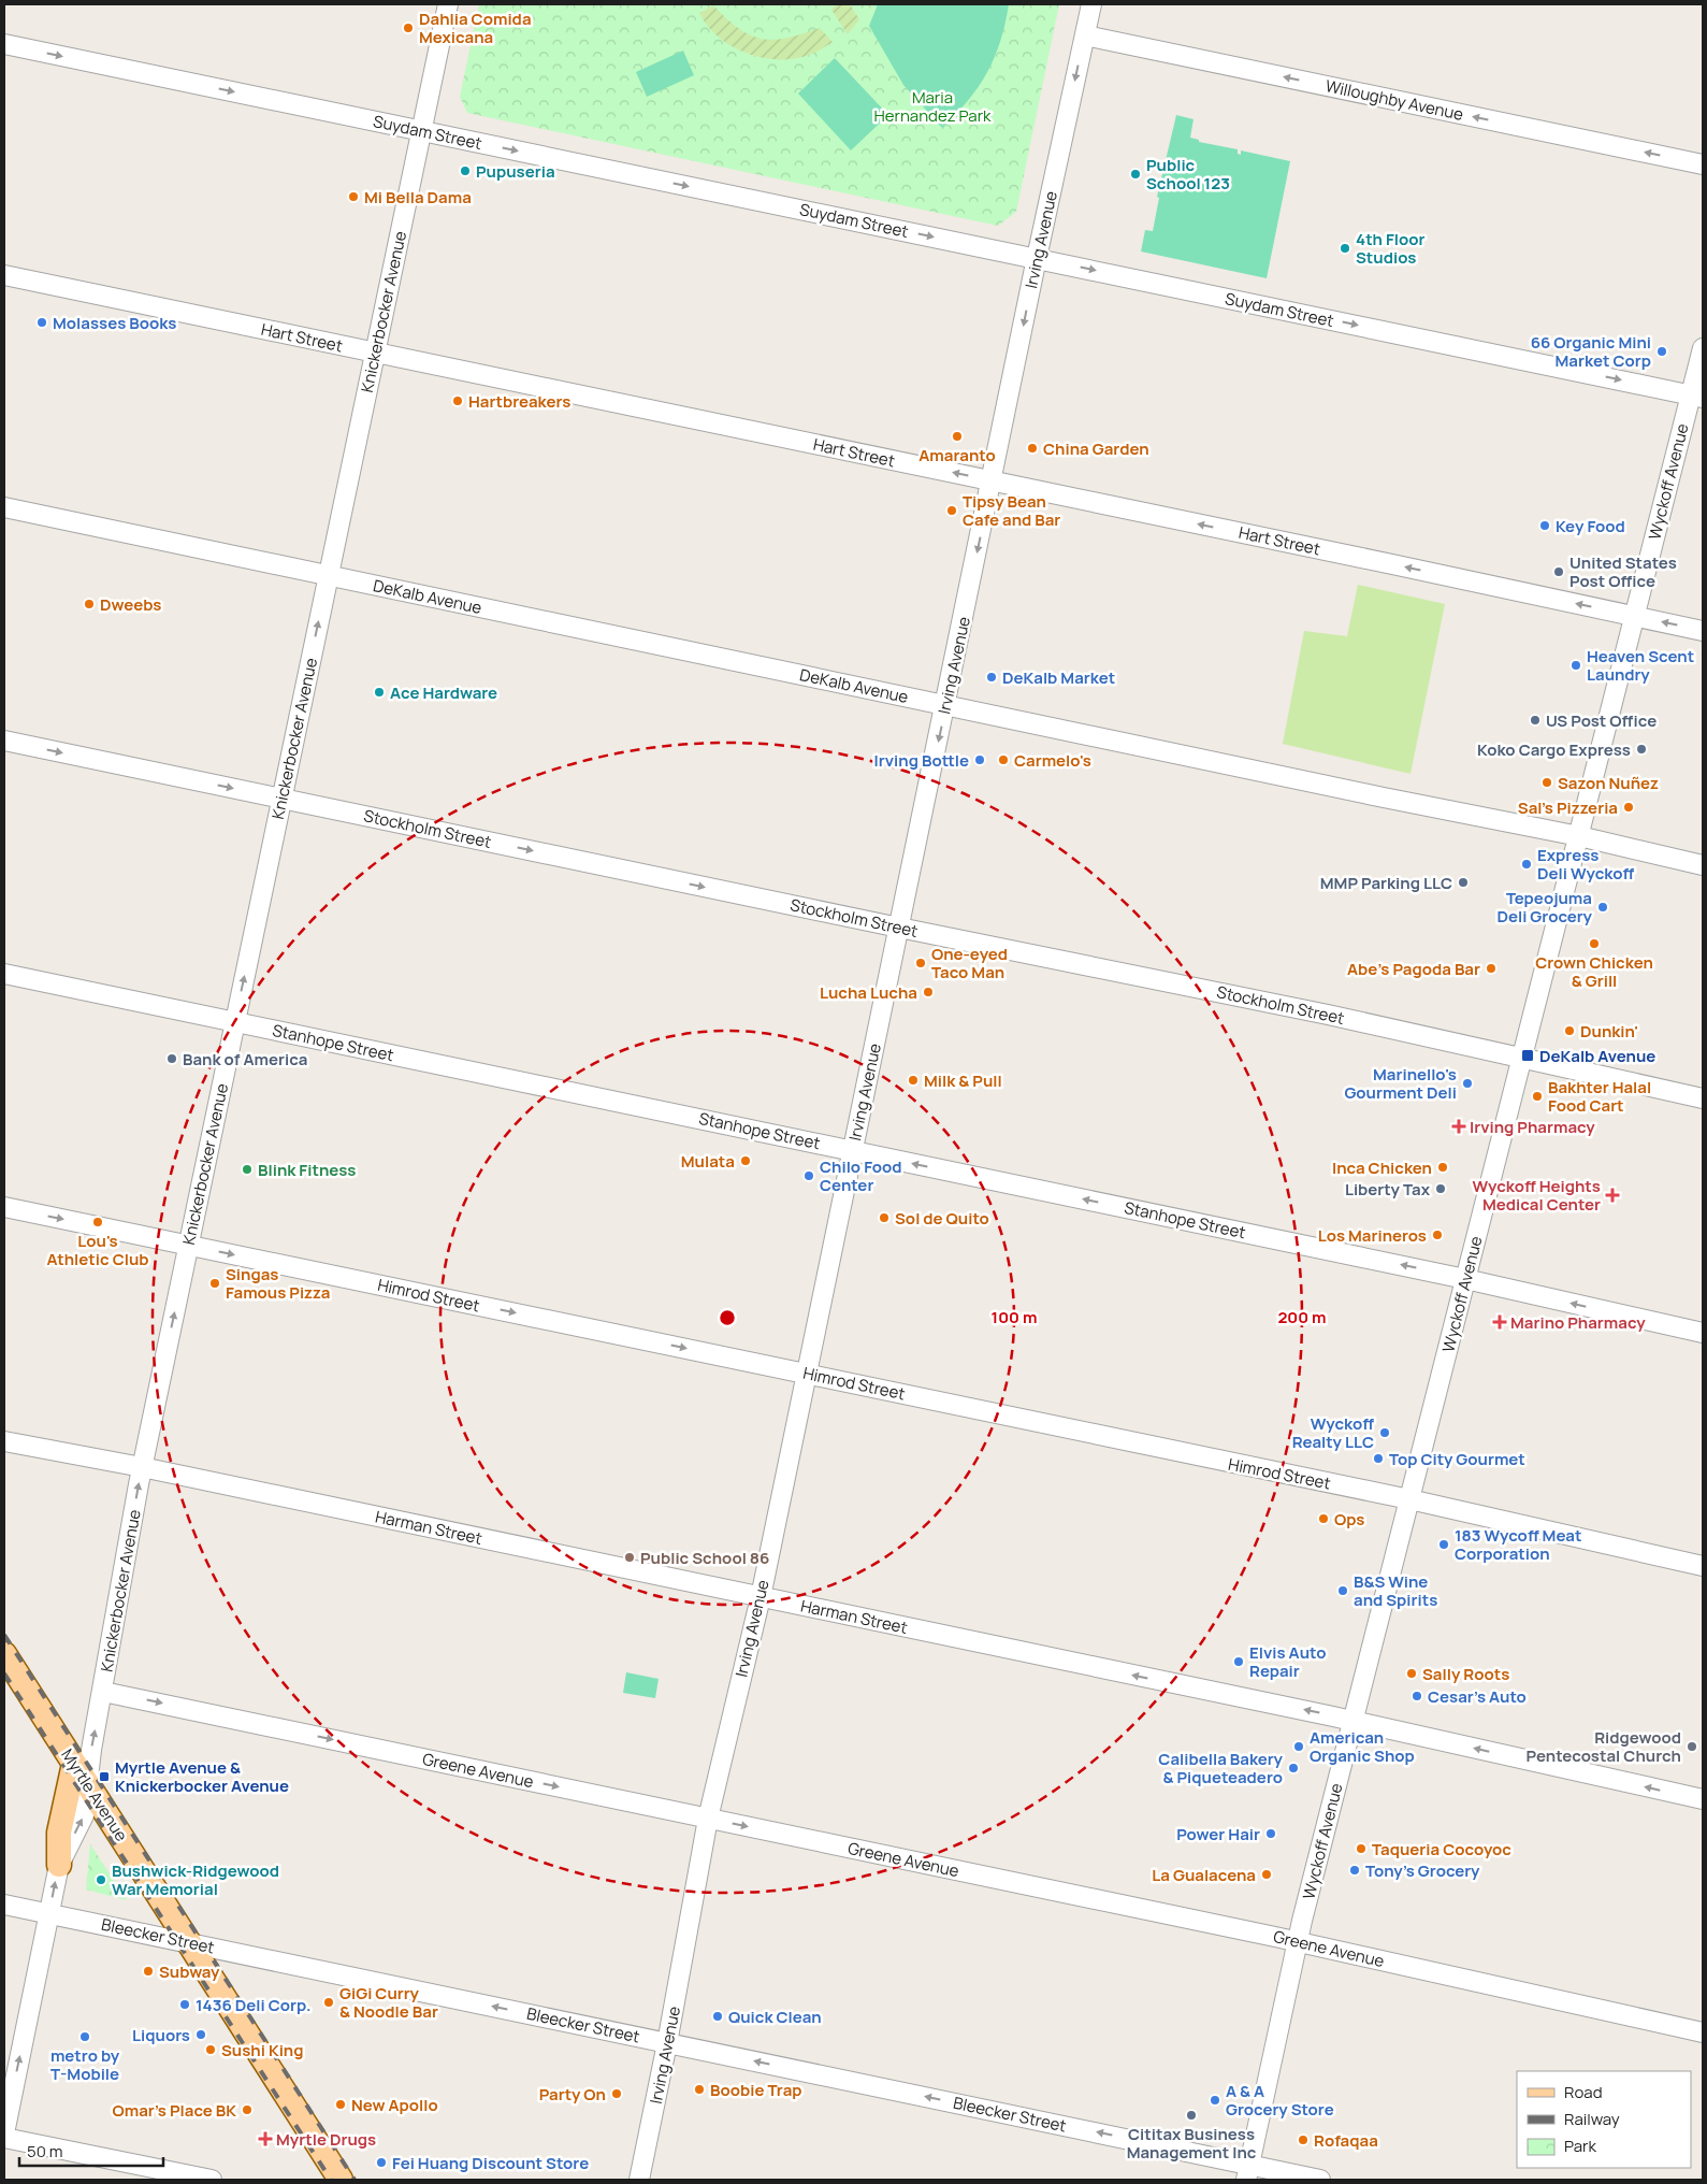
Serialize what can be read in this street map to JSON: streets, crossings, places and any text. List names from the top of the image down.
{
  "streets": {
    "main road": ["Myrtle Avenue"],
    "street": [
      "Willoughby Avenue",
      "Suydam Street",
      "Irving Avenue",
      "Knickerbocker Avenue",
      "Hart Street",
      "Wyckoff Avenue",
      "DeKalb Avenue",
      "Stockholm Street",
      "Stanhope Street",
      "Himrod Street",
      "Harman Street",
      "Greene Avenue",
      "Bleecker Street"
    ]
  },
  "crossings": [
    ["Willoughby Avenue", "Irving Avenue"],
    ["Suydam Street", "Irving Avenue"],
    ["Suydam Street", "Knickerbocker Avenue"],
    ["Suydam Street", "Wyckoff Avenue"],
    ["Irving Avenue", "Hart Street"],
    ["Irving Avenue", "DeKalb Avenue"],
    ["Irving Avenue", "Stockholm Street"],
    ["Irving Avenue", "Stanhope Street"],
    ["Irving Avenue", "Himrod Street"],
    ["Irving Avenue", "Harman Street"],
    ["Irving Avenue", "Greene Avenue"],
    ["Irving Avenue", "Bleecker Street"],
    ["Knickerbocker Avenue", "Hart Street"],
    ["Knickerbocker Avenue", "DeKalb Avenue"],
    ["Knickerbocker Avenue", "Stockholm Street"],
    ["Knickerbocker Avenue", "Stanhope Street"],
    ["Knickerbocker Avenue", "Himrod Street"],
    ["Knickerbocker Avenue", "Harman Street"],
    ["Knickerbocker Avenue", "Greene Avenue"],
    ["Knickerbocker Avenue", "Myrtle Avenue"],
    ["Knickerbocker Avenue", "Bleecker Street"],
    ["Hart Street", "Wyckoff Avenue"],
    ["Wyckoff Avenue", "DeKalb Avenue"],
    ["Wyckoff Avenue", "Stockholm Street"],
    ["Wyckoff Avenue", "Stanhope Street"],
    ["Wyckoff Avenue", "Himrod Street"],
    ["Wyckoff Avenue", "Harman Street"],
    ["Wyckoff Avenue", "Greene Avenue"],
    ["Wyckoff Avenue", "Bleecker Street"],
    ["Myrtle Avenue", "Bleecker Street"]
  ],
  "one_way": [
    "Willoughby Avenue",
    "Suydam Street",
    "Irving Avenue",
    "Knickerbocker Avenue",
    "Hart Street",
    "Stockholm Street",
    "Stanhope Street",
    "Himrod Street",
    "Harman Street",
    "Greene Avenue",
    "Bleecker Street"
  ],
  "parks": ["Maria Hernandez Park"],
  "places": {
    "other": [
      "Dahlia Comida Mexicana",
      "Pupuseria",
      "Public School 123",
      "Mi Bella Dama",
      "4th Floor Studios",
      "Molasses Books",
      "66 Organic Mini Market Corp",
      "Hartbreakers",
      "Amaranto",
      "China Garden",
      "Tipsy Bean Cafe and Bar",
      "Key Food",
      "United States Post Office",
      "Dweebs",
      "Heaven Scent Laundry",
      "DeKalb Market",
      "Ace Hardware",
      "US Post Office",
      "Koko Cargo Express",
      "Irving Bottle",
      "Carmelo's",
      "Sazon Nuñez",
      "Sal's Pizzeria",
      "Express Deli Wyckoff",
      "MMP Parking LLC",
      "Tepeojuma Deli Grocery",
      "Crown Chicken & Grill",
      "One-eyed Taco Man",
      "Abe's Pagoda Bar",
      "Lucha Lucha",
      "Dunkin'",
      "Bank of America",
      "Milk & Pull",
      "Marinello's Gourment Deli",
      "Bakhter Halal Food Cart",
      "Mulata",
      "Inca Chicken",
      "Blink Fitness",
      "Chilo Food Center",
      "Liberty Tax",
      "Sol de Quito",
      "Lou's Athletic Club",
      "Los Marineros",
      "Singas Famous Pizza",
      "Wyckoff Realty LLC",
      "Top City Gourmet",
      "Ops",
      "183 Wycoff Meat Corporation",
      "Public School 86",
      "B&S Wine and Spirits",
      "Elvis Auto Repair",
      "Sally Roots",
      "Cesar's Auto",
      "American Organic Shop",
      "Ridgewood Pentecostal Church",
      "Calibella Bakery & Piqueteadero",
      "Power Hair",
      "Taqueria Cocoyoc",
      "Tony's Grocery",
      "La Gualacena",
      "Bushwick-Ridgewood War Memorial",
      "Subway",
      "GiGi Curry & Noodle Bar",
      "1436 Deli Corp.",
      "Quick Clean",
      "Liquors",
      "metro by T-Mobile",
      "Sushi King",
      "Boobie Trap",
      "Party On",
      "A & A Grocery Store",
      "New Apollo",
      "Omar's Place BK",
      "Cititax Business Management Inc",
      "Rofaqaa",
      "Fei Huang Discount Store"
    ],
    "transit": ["DeKalb Avenue", "Myrtle Avenue & Knickerbocker Avenue"],
    "health": [
      "Irving Pharmacy",
      "Wyckoff Heights Medical Center",
      "Marino Pharmacy",
      "Myrtle Drugs"
    ]
  },
  "legend": ["Road", "Railway", "Park"],
  "scale_bar": "50 m",
  "rings": ["100 m", "200 m"]
}
